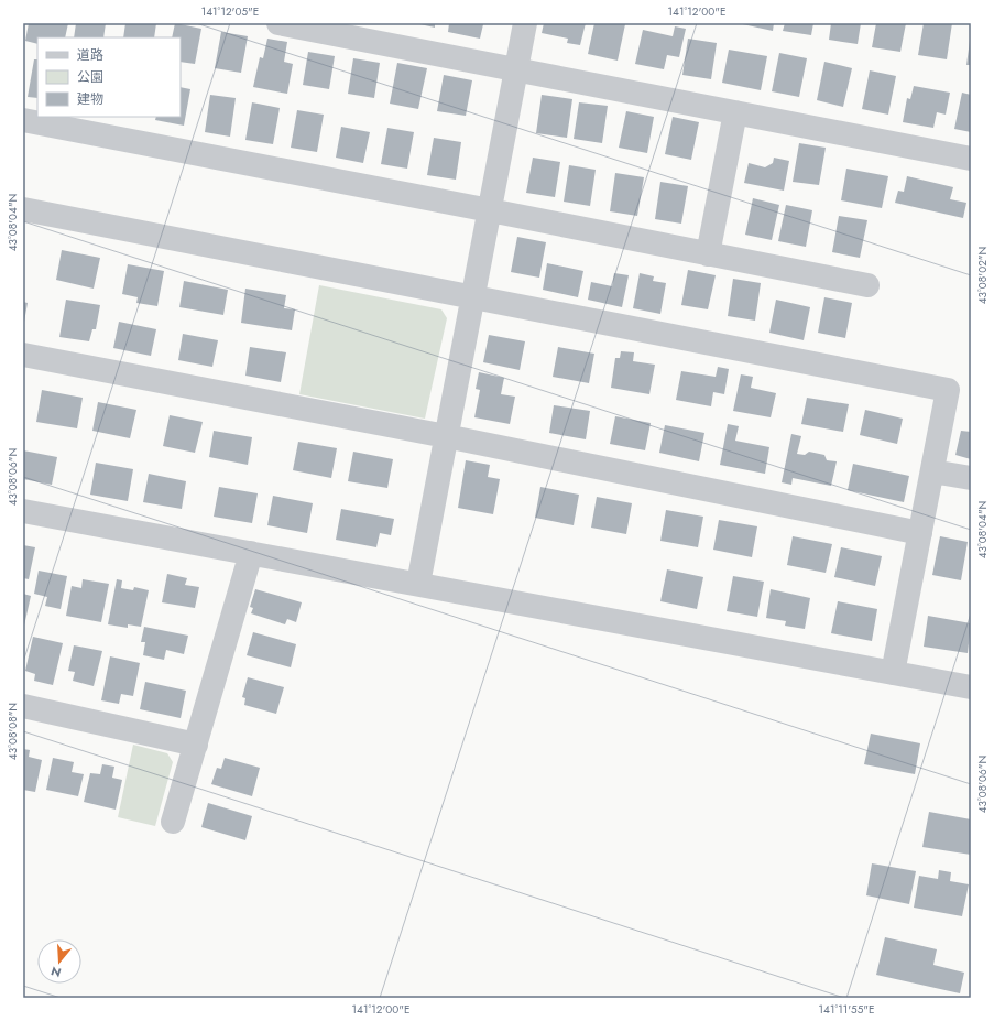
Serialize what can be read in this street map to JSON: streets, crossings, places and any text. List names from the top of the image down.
{
  "legend": ["道路", "公園", "建物"],
  "north": "bottom",
  "coordinates": [
    "141°12'05\"E",
    "141°12'00\"E",
    "43°08'04\"N",
    "43°08'02\"N",
    "43°08'06\"N",
    "43°08'08\"N",
    "141°11'55\"E"
  ]
}
